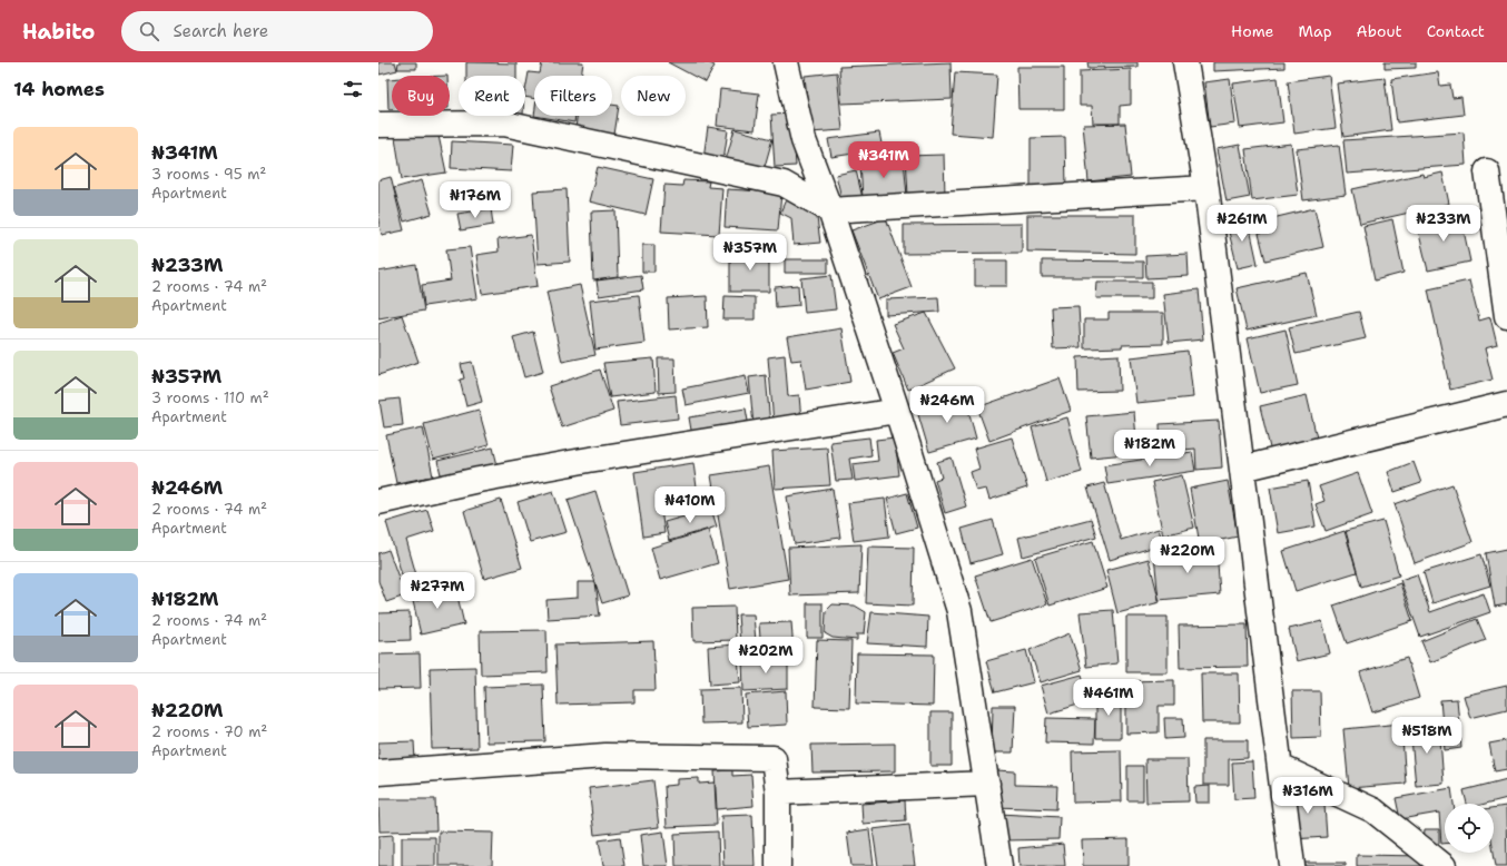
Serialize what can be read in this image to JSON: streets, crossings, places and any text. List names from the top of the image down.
{
  "page": {
    "header": "Habito",
    "search": "Search here",
    "nav": [
      "Home",
      "Map",
      "About",
      "Contact"
    ],
    "heading": "14 homes",
    "chip": [
      "Buy",
      "Rent",
      "Filters",
      "New"
    ],
    "list": [
      {
        "name": "₦341M",
        "note": "3 rooms · 95 m² · Apartment"
      },
      {
        "name": "₦233M",
        "note": "2 rooms · 74 m² · Apartment"
      },
      {
        "name": "₦357M",
        "note": "3 rooms · 110 m² · Apartment"
      },
      {
        "name": "₦246M",
        "note": "2 rooms · 74 m² · Apartment"
      },
      {
        "name": "₦182M",
        "note": "2 rooms · 74 m² · Apartment"
      },
      {
        "name": "₦220M",
        "note": "2 rooms · 70 m² · Apartment"
      }
    ],
    "price": [
      "₦341M",
      "₦176M",
      "₦261M",
      "₦233M",
      "₦357M",
      "₦246M",
      "₦182M",
      "₦410M",
      "₦220M",
      "₦277M",
      "₦202M",
      "₦461M",
      "₦518M",
      "₦316M"
    ]
  }
}
